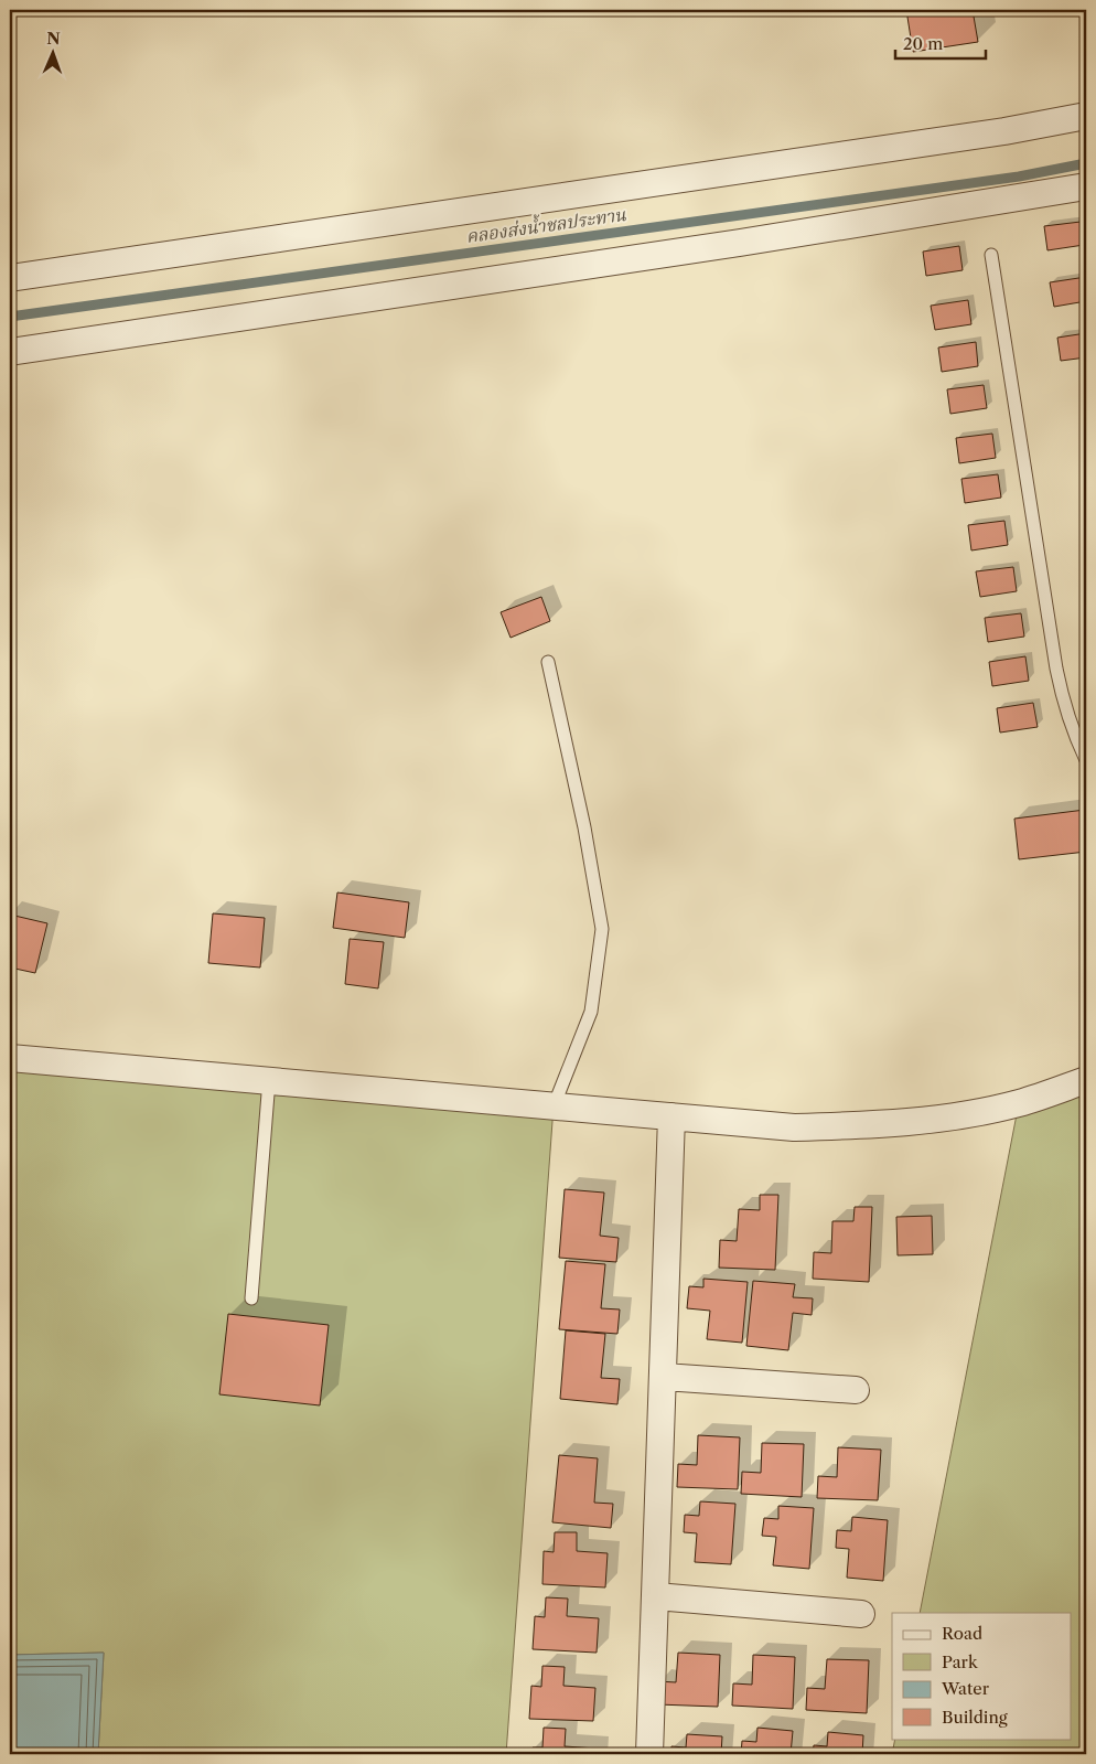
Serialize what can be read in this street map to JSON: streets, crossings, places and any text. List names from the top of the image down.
{
  "water": ["คลองส่งน้ำชลประทาน"],
  "legend": [
    "Road",
    "Park",
    "Water",
    "Building"
  ],
  "scale_bar": "20 m",
  "north": "top"
}
